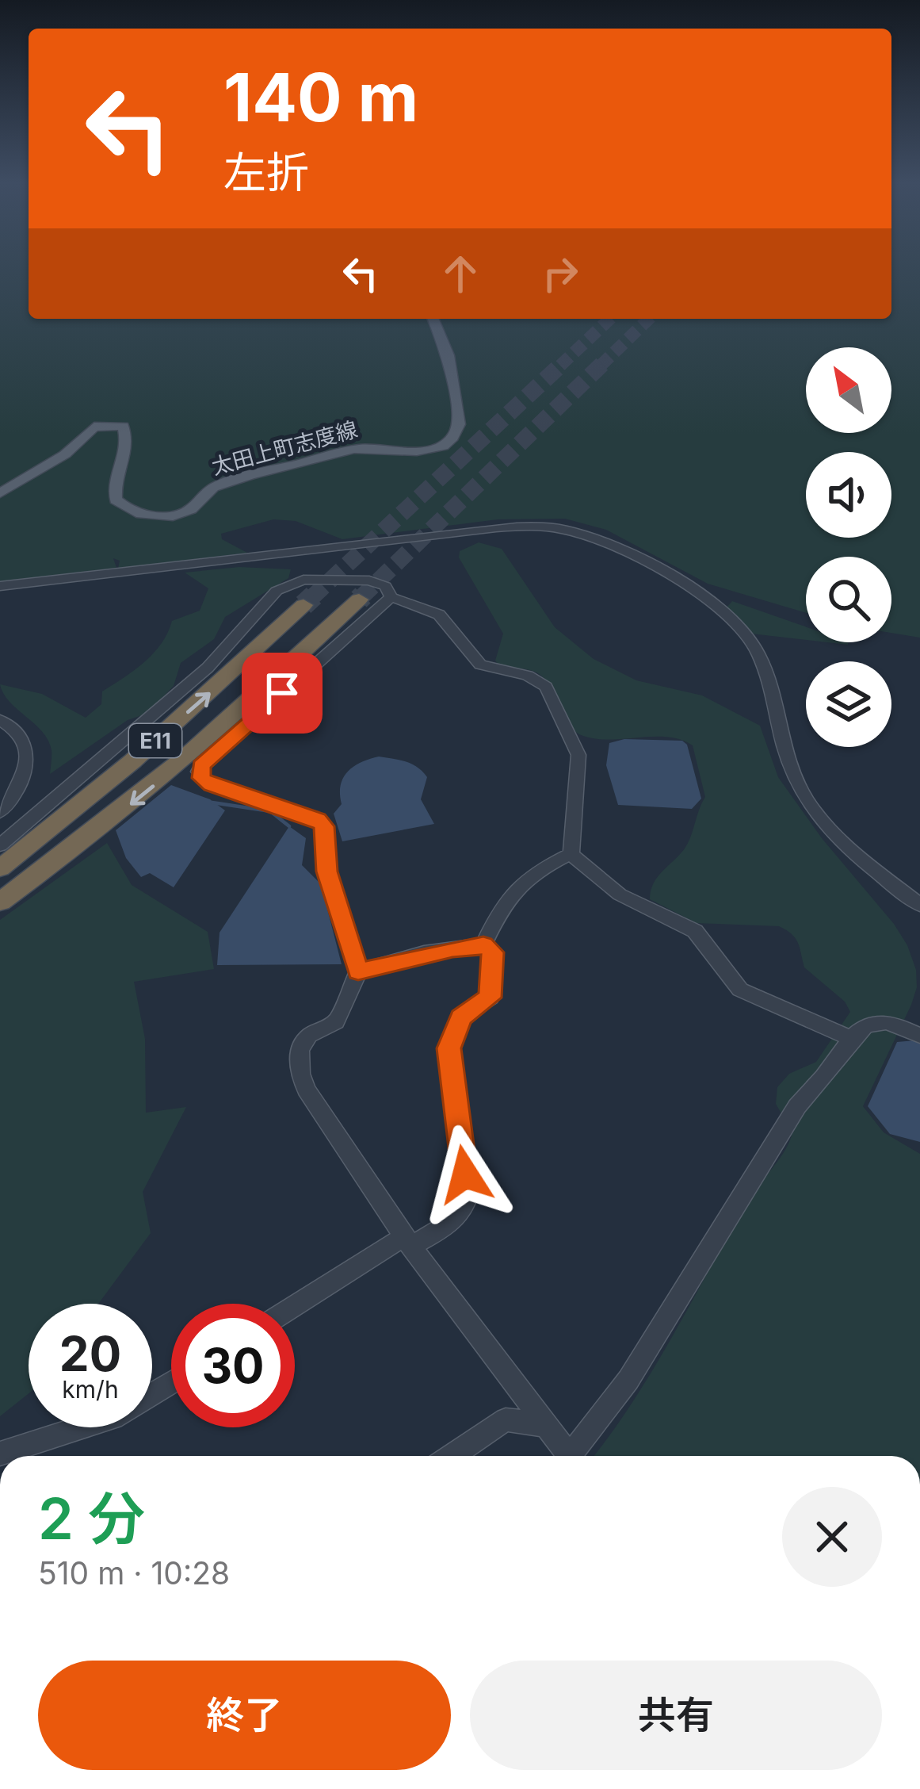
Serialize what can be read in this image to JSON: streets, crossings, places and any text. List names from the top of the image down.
{
  "streets": {
    "highway": ["E11"],
    "main road": ["太田上町志度線"]
  },
  "north": "top left",
  "page": {
    "turn": ["140 m", "左折"],
    "speed": "20 km/h",
    "limit": "30",
    "heading": ["2 分", "510 m · 10:28"],
    "buttons": ["終了", "共有"]
  }
}
